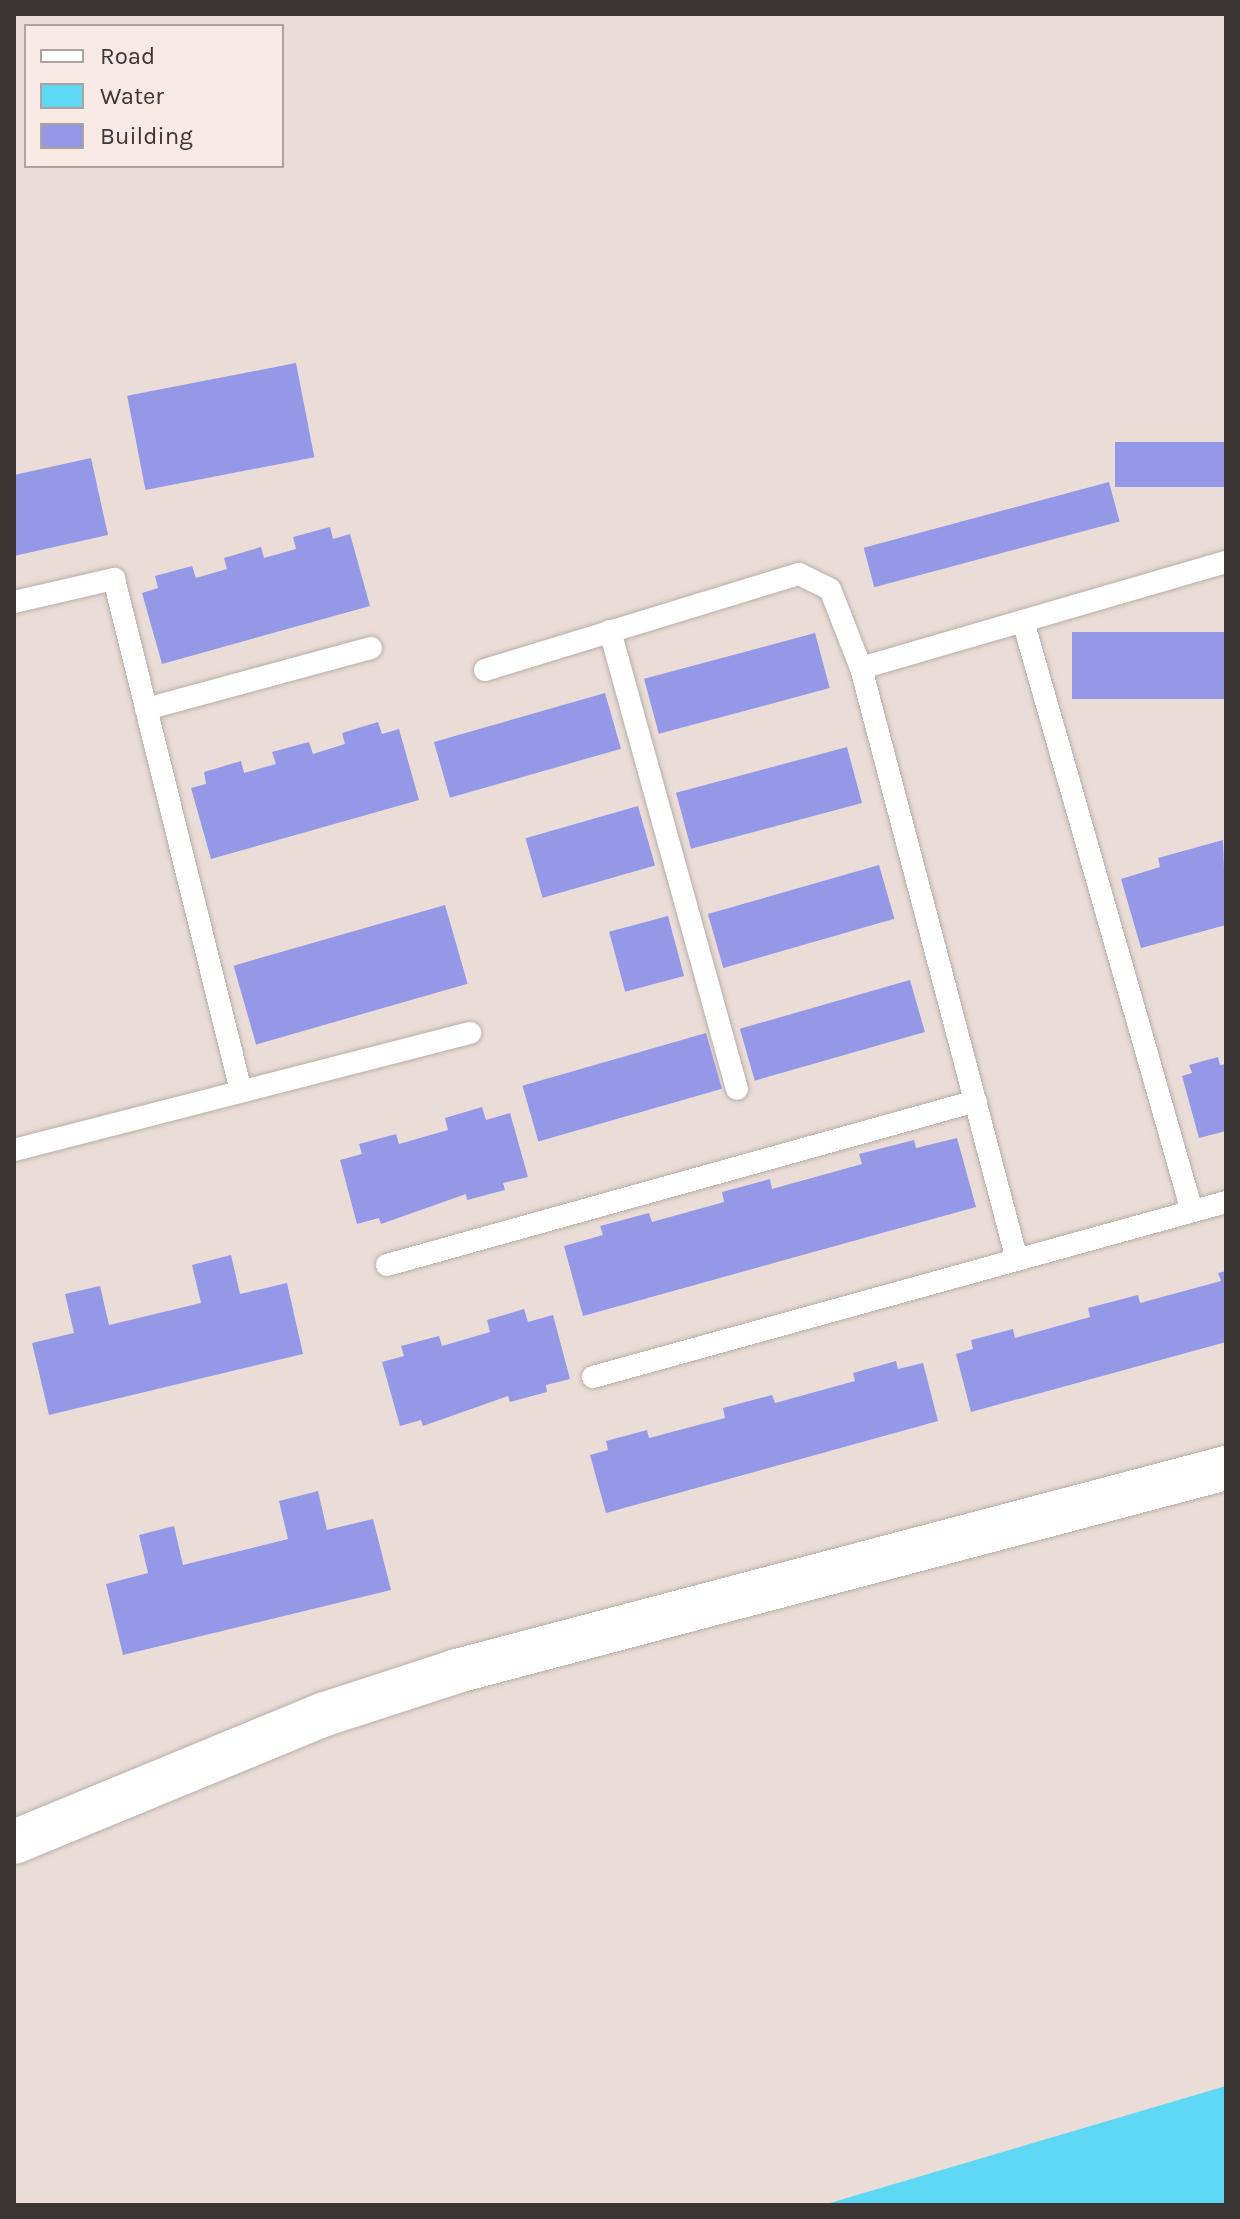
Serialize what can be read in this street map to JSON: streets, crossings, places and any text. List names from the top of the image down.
{
  "legend": ["Road", "Water", "Building"]
}
